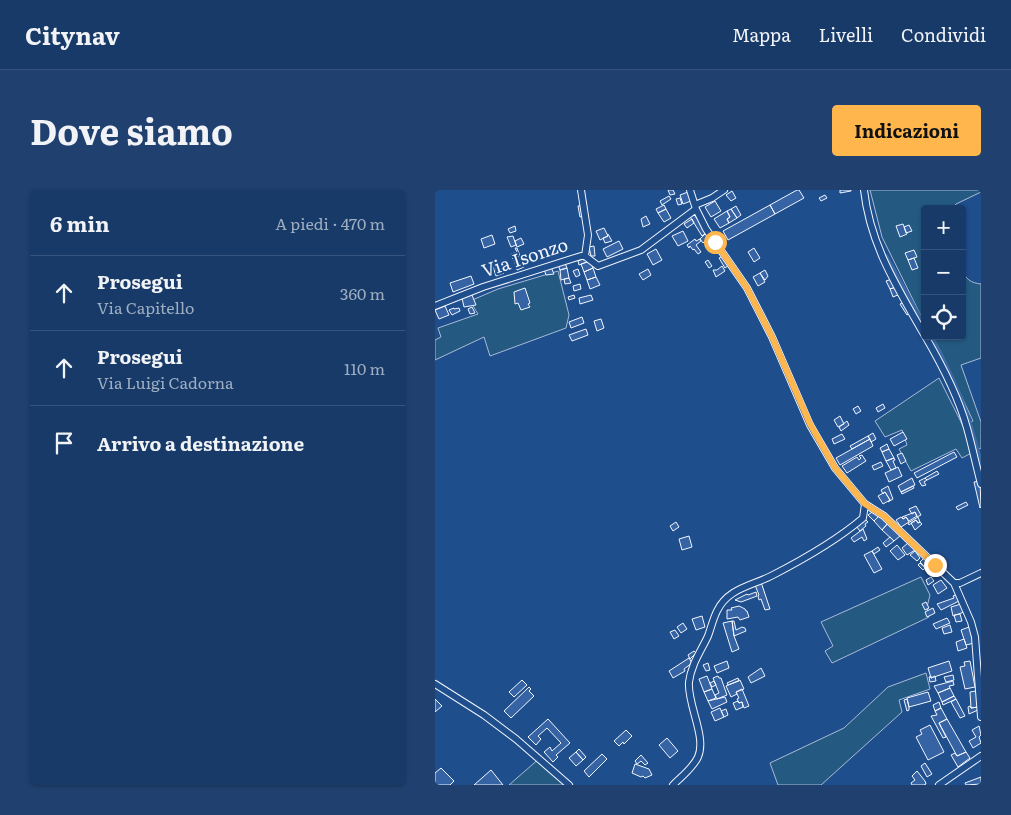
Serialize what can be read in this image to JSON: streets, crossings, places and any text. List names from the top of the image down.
{
  "streets": {
    "street": ["Via Isonzo"]
  },
  "page": {
    "header": "Citynav",
    "nav": ["Mappa", "Livelli", "Condividi"],
    "title": "Dove siamo",
    "buttons": "Indicazioni",
    "heading": ["6 min", "A piedi · 470 m"],
    "map_buttons": ["+", "−"],
    "list": [
      ["Prosegui", "Via Capitello", "360 m"],
      ["Prosegui", "Via Luigi Cadorna", "110 m"],
      "Arrivo a destinazione"
    ]
  }
}
